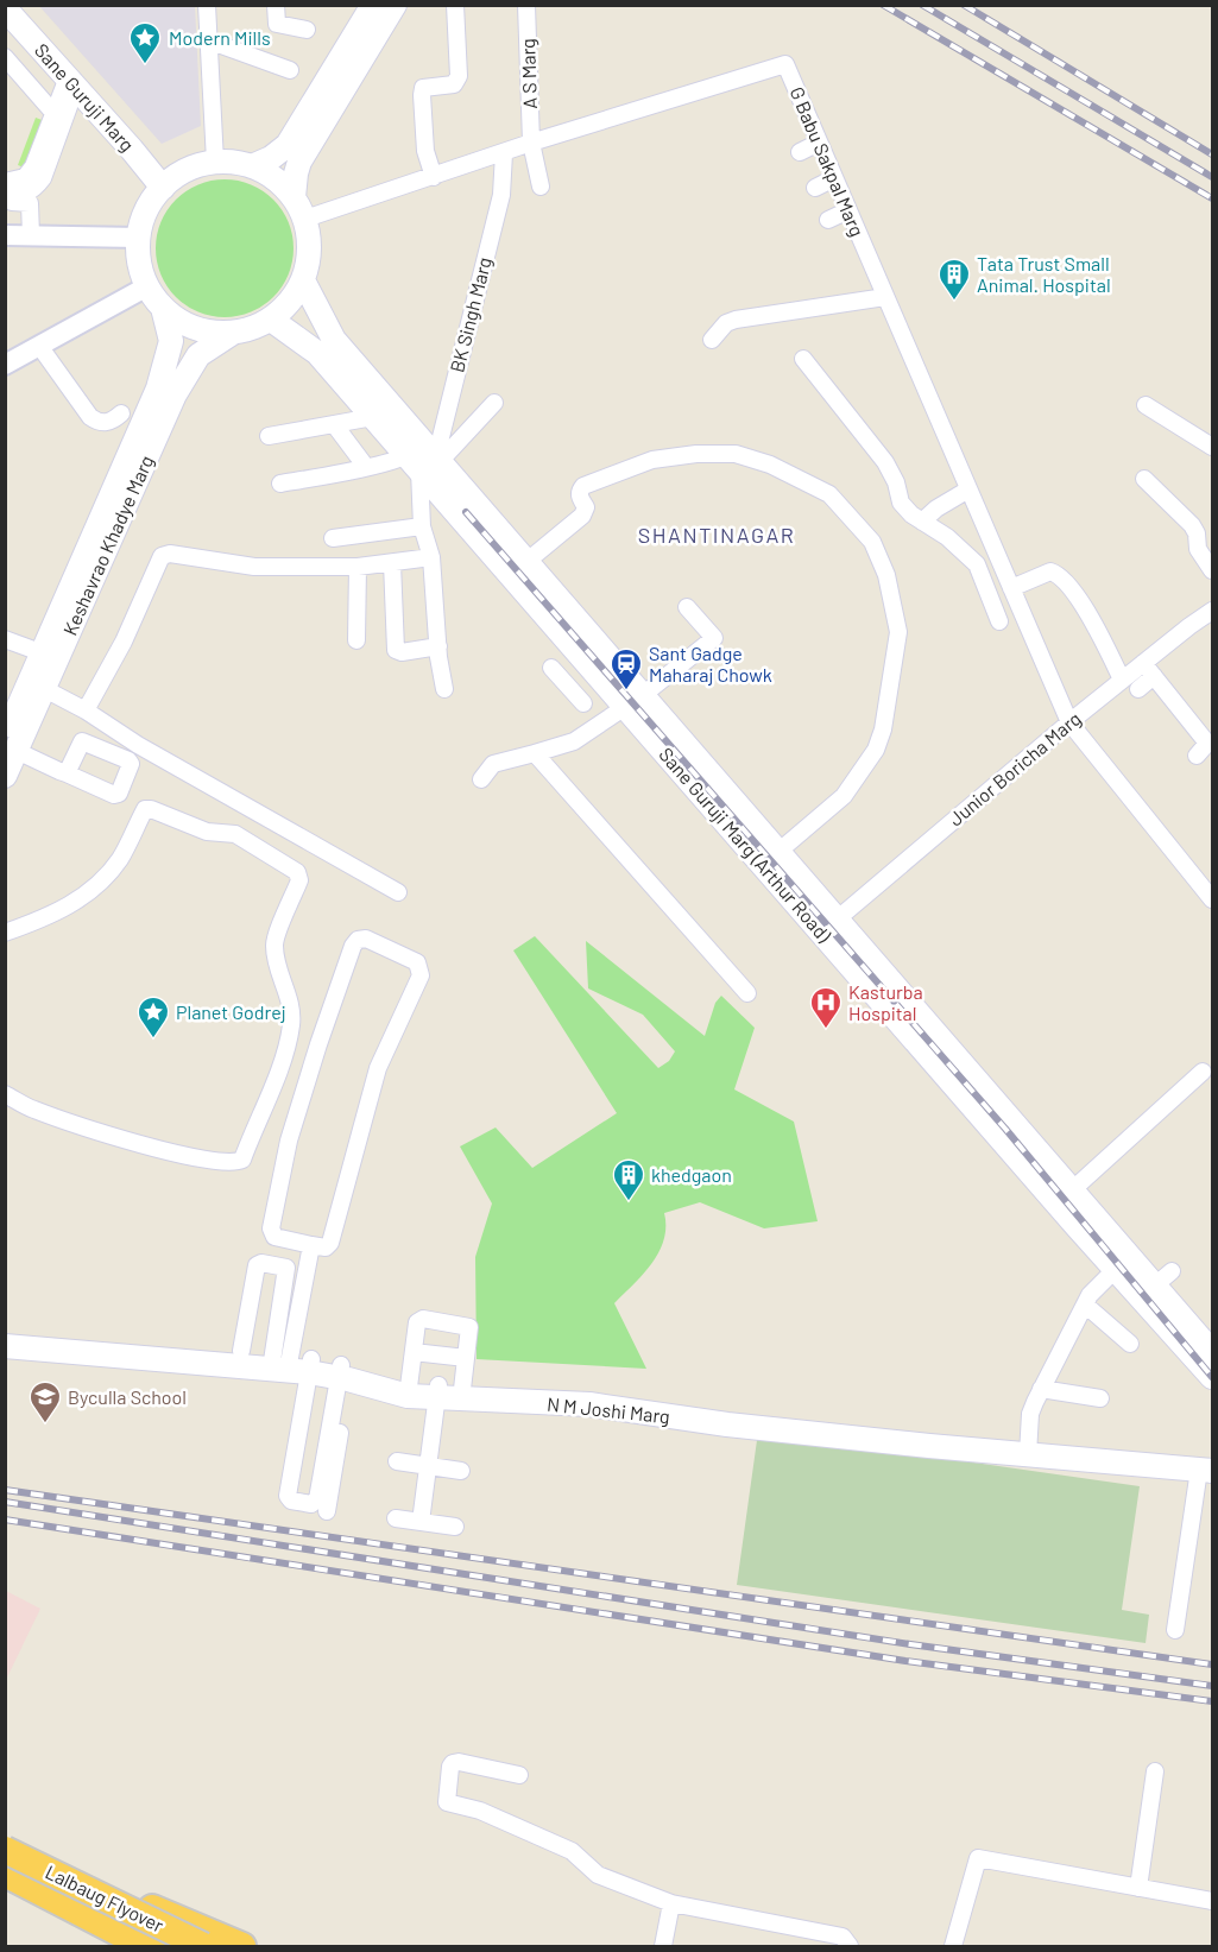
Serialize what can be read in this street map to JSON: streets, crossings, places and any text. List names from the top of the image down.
{
  "streets": {
    "highway": ["Lalbaug Flyover"],
    "main road": [
      "Sane Guruji Marg",
      "Keshavrao Khadye Marg",
      "Sane Guruji Marg (Arthur Road)",
      "N M Joshi Marg"
    ],
    "street": [
      "A S Marg",
      "G Babu Sakpal Marg",
      "BK Singh Marg",
      "Junior Boricha Marg"
    ]
  },
  "crossings": [
    ["A S Marg", "G Babu Sakpal Marg"],
    ["Sane Guruji Marg", "G Babu Sakpal Marg"],
    ["Sane Guruji Marg", "Keshavrao Khadye Marg"],
    ["Sane Guruji Marg", "Sane Guruji Marg (Arthur Road)"],
    ["G Babu Sakpal Marg", "BK Singh Marg"],
    ["G Babu Sakpal Marg", "Keshavrao Khadye Marg"],
    ["G Babu Sakpal Marg", "Junior Boricha Marg"],
    ["G Babu Sakpal Marg", "Sane Guruji Marg (Arthur Road)"],
    ["BK Singh Marg", "Sane Guruji Marg (Arthur Road)"],
    ["Keshavrao Khadye Marg", "Sane Guruji Marg (Arthur Road)"],
    ["Junior Boricha Marg", "Sane Guruji Marg (Arthur Road)"]
  ],
  "districts": ["SHANTINAGAR"],
  "places": {
    "place": ["Modern Mills", "Planet Godrej"],
    "building": ["Tata Trust Small Animal. Hospital", "khedgaon"],
    "station": ["Sant Gadge Maharaj Chowk"],
    "hospital": ["Kasturba Hospital"],
    "school or university": ["Byculla School"]
  }
}
